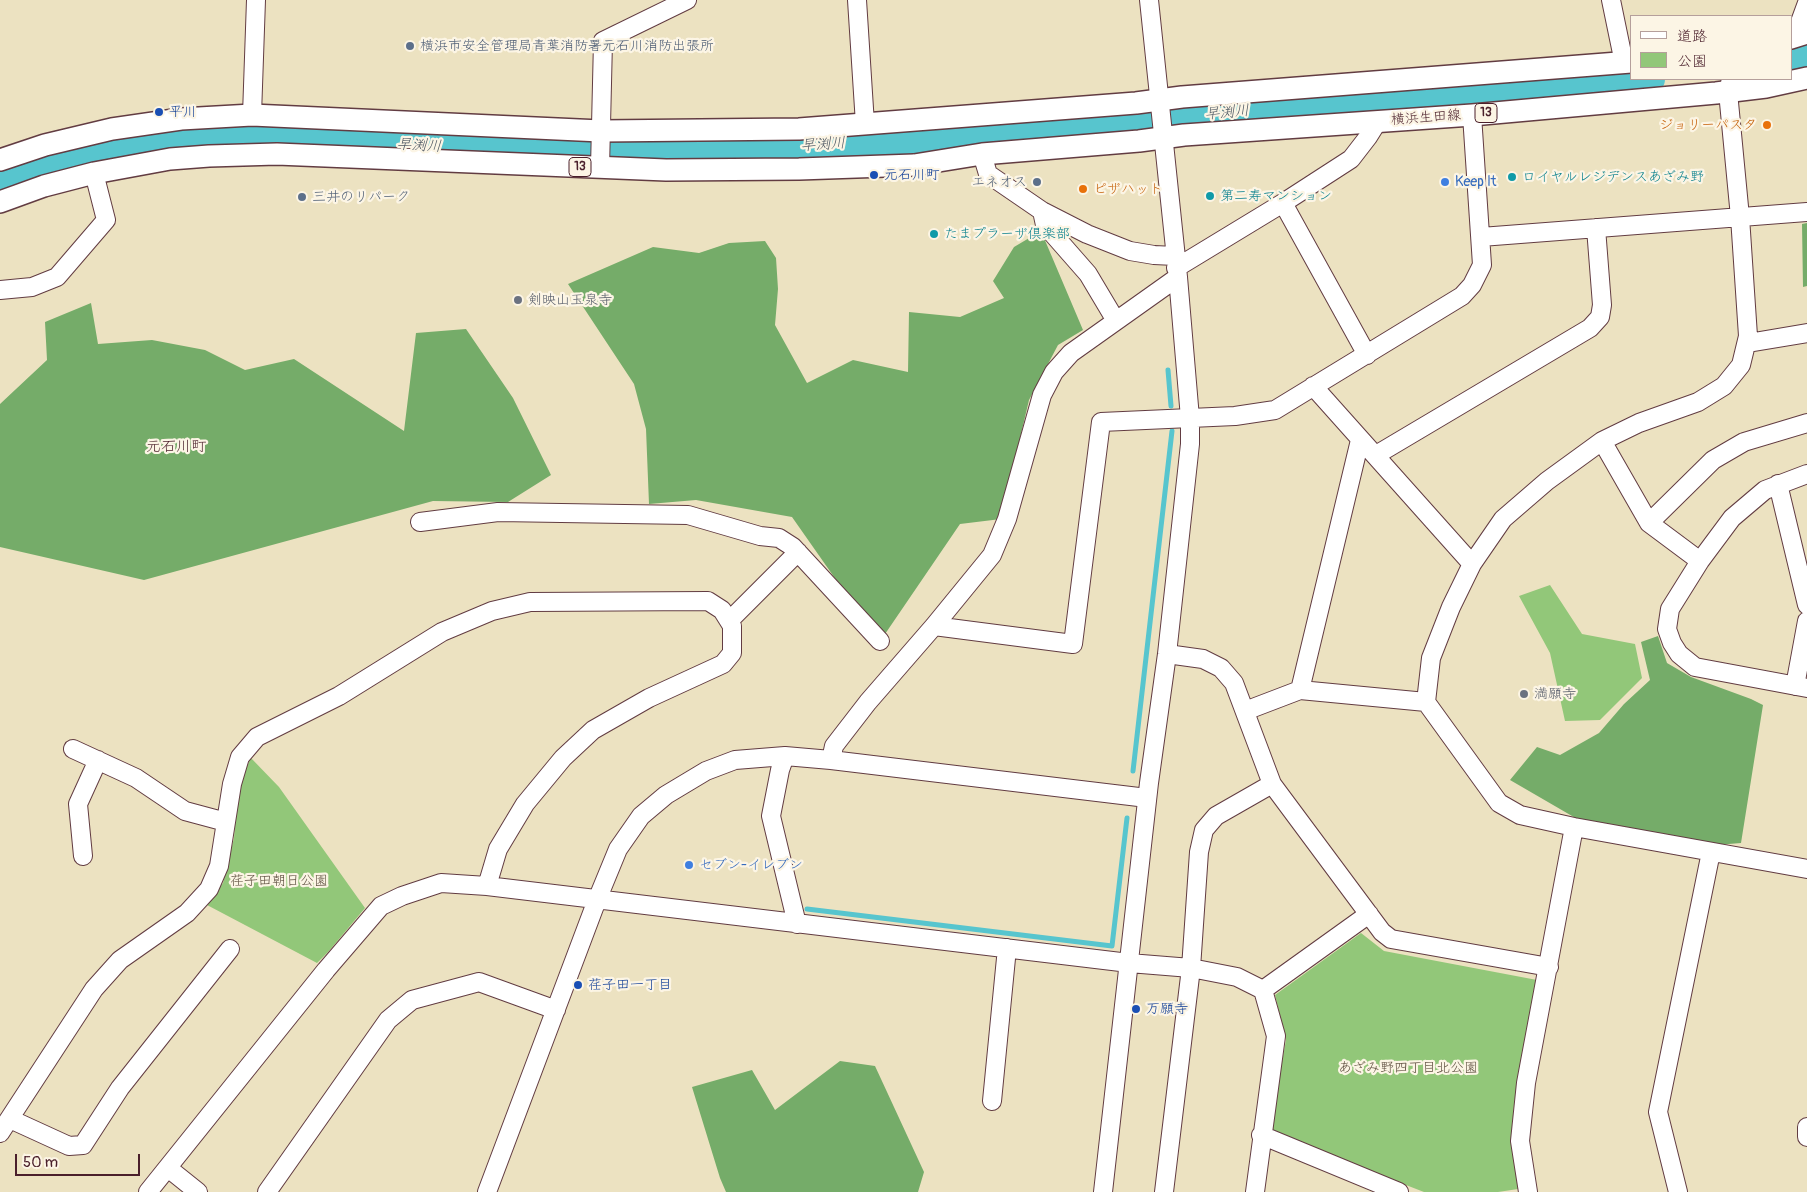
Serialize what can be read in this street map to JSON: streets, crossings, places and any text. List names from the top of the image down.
{
  "streets": {
    "main road": ["13", "横浜生田線"]
  },
  "crossings": [
    ["13", "横浜生田線"]
  ],
  "districts": ["元石川町"],
  "water": ["早渕川"],
  "parks": ["荏子田朝日公園", "あざみ野四丁目北公園"],
  "places": [
    "横浜市安全管理局青葉消防署元石川消防出張所",
    "平川",
    "ジョリーパスタ",
    "元石川町",
    "ロイヤルレジデンスあざみ野",
    "エネオス",
    "Keep It",
    "ピザハット",
    "第二寿マンション",
    "三井のリパーク",
    "たまプラーザ倶楽部",
    "剣映山玉泉寺",
    "満願寺",
    "セブン-イレブン",
    "荏子田一丁目",
    "万願寺"
  ],
  "legend": ["道路", "公園"],
  "scale_bar": "50 m"
}
